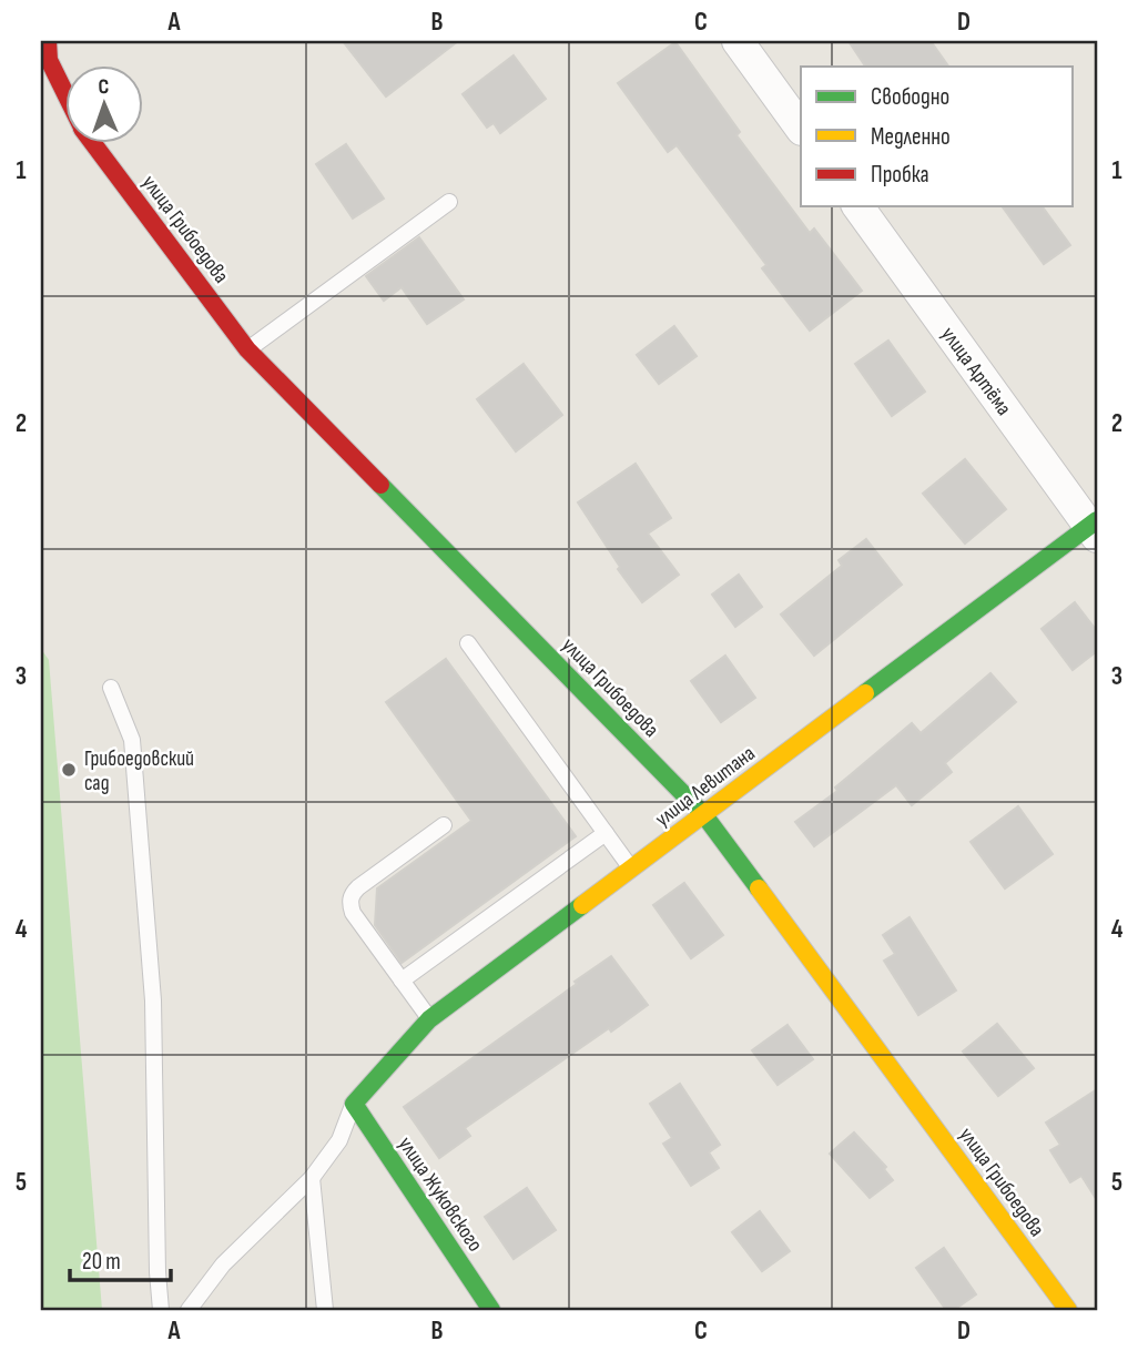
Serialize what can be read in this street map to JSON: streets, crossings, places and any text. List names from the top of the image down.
{
  "streets": {
    "street": [
      "улица Грибоедова",
      "улица Артёма",
      "улица Левитана",
      "улица Жуковского"
    ]
  },
  "crossings": [
    ["улица Грибоедова", "улица Левитана"],
    ["улица Артёма", "улица Левитана"],
    ["улица Левитана", "улица Жуковского"]
  ],
  "places": ["Грибоедовский сад"],
  "legend": ["Свободно", "Медленно", "Пробка"],
  "scale_bar": "20 m",
  "north": "top",
  "grid": {
    "columns": [
      "A",
      "B",
      "C",
      "D"
    ],
    "rows": [
      "1",
      "2",
      "3",
      "4",
      "5"
    ]
  }
}
